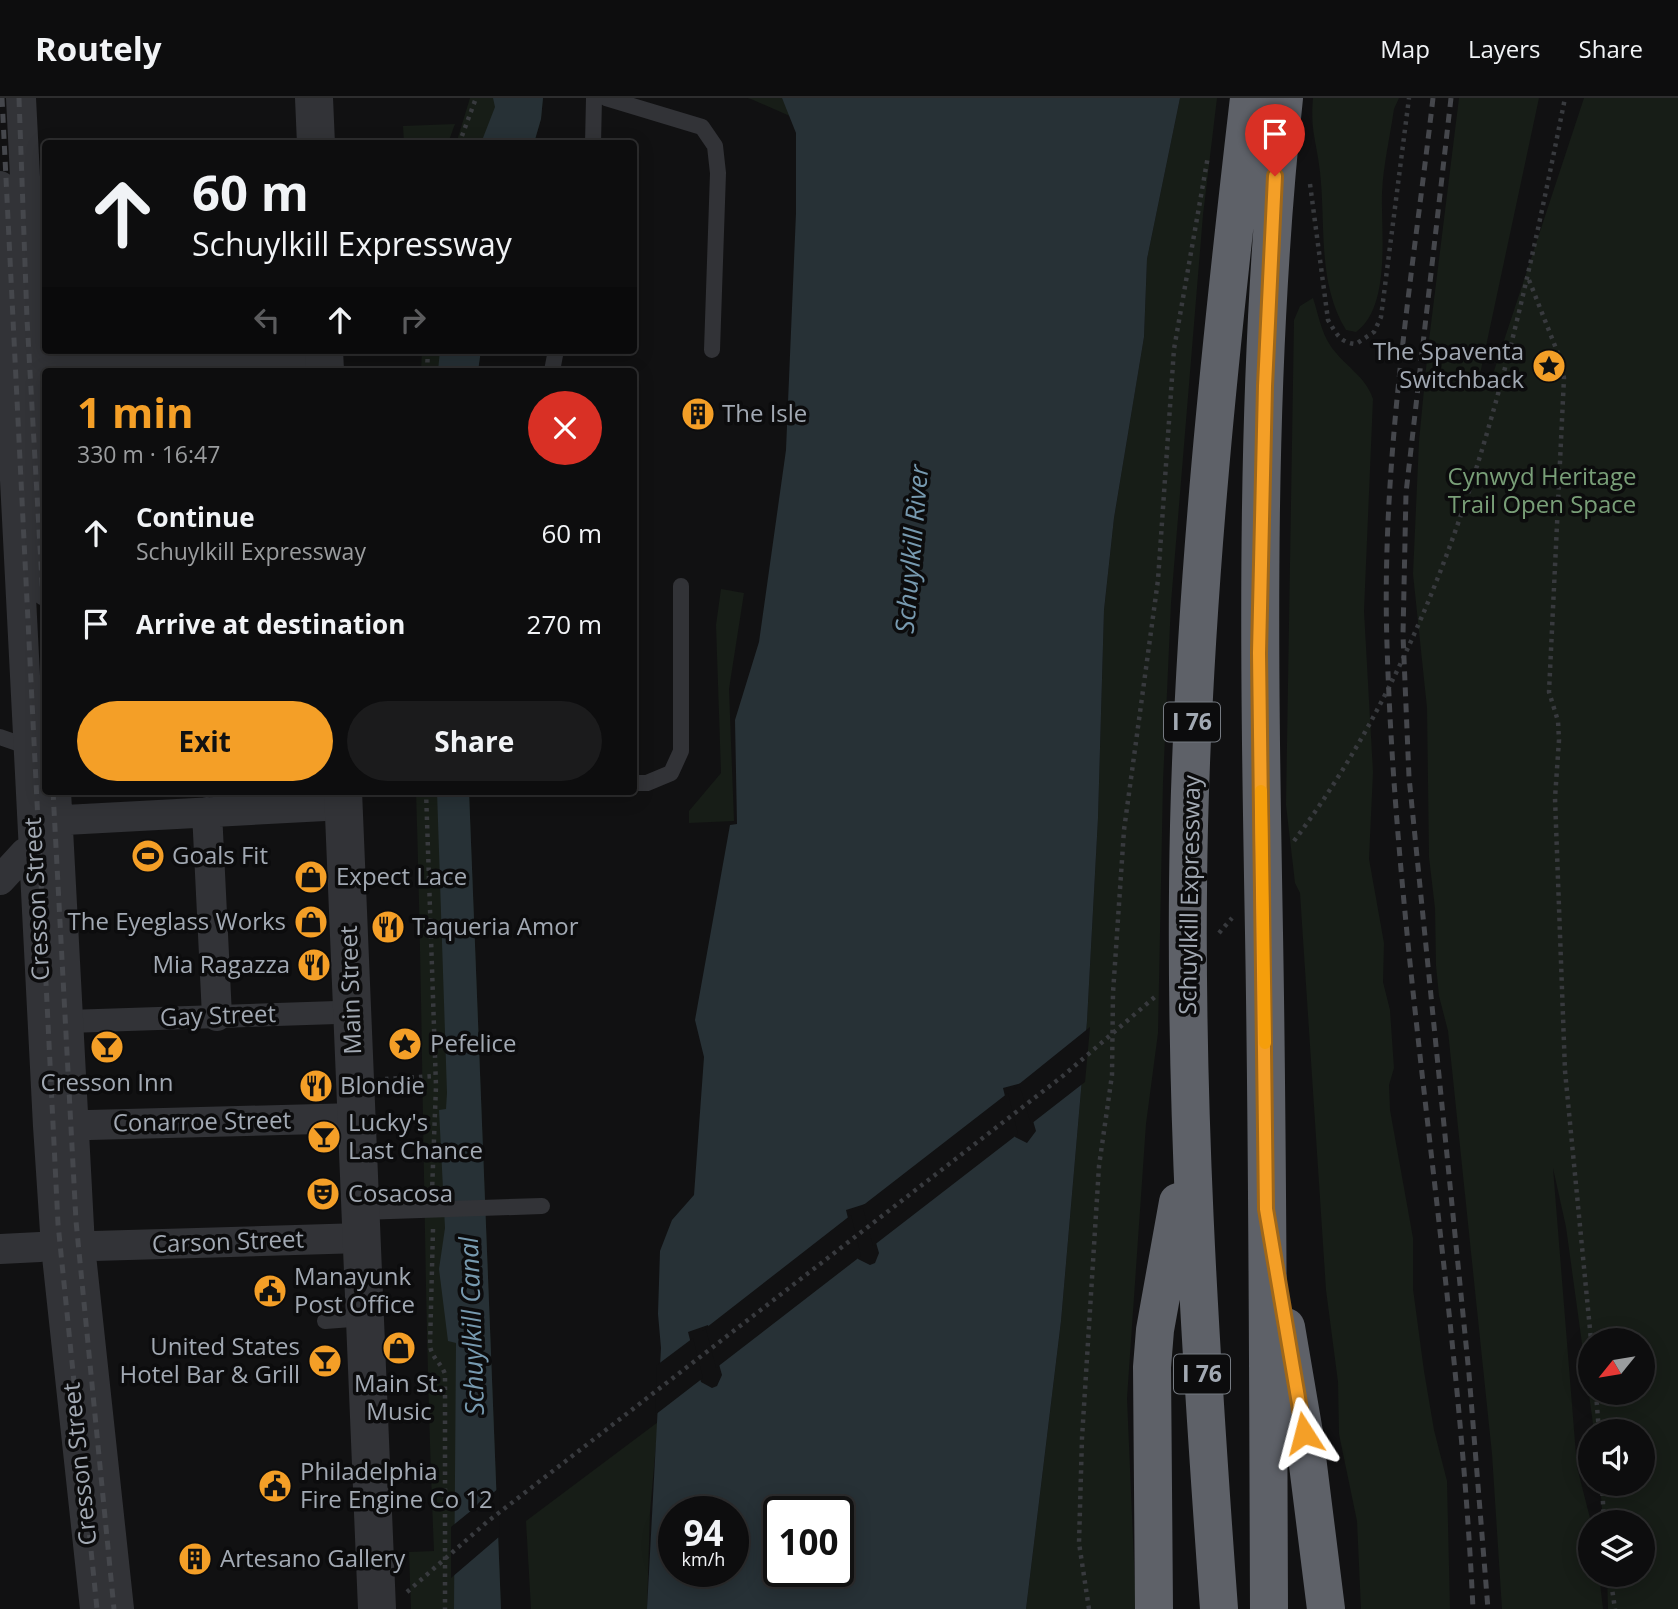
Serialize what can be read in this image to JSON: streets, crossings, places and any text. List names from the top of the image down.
{
  "streets": {
    "highway": ["I 76", "Schuylkill Expressway"],
    "street": [
      "Cresson Street",
      "Main Street",
      "Gay Street",
      "Conarroe Street",
      "Carson Street"
    ]
  },
  "crossings": [
    ["Main Street", "Gay Street"],
    ["Main Street", "Conarroe Street"],
    ["Main Street", "Carson Street"]
  ],
  "water": ["Schuylkill River", "Schuylkill Canal"],
  "parks": ["Cynwyd Heritage Trail Open Space"],
  "places": {
    "place": ["The Spaventa Switchback", "Pefelice"],
    "building": ["The Isle", "Artesano Gallery"],
    "sports": ["Goals Fit"],
    "shop": ["Expect Lace", "The Eyeglass Works", "Main St. Music"],
    "restaurant": ["Taqueria Amor", "Mia Ragazza", "Blondie"],
    "bar": ["Cresson Inn", "Lucky's Last Chance", "United States Hotel Bar & Grill"],
    "theatre": ["Cosacosa"],
    "public building": ["Manayunk Post Office", "Philadelphia Fire Engine Co 12"]
  },
  "north": "bottom left",
  "page": {
    "header": "Routely",
    "nav": ["Map", "Layers", "Share"],
    "turn": ["60 m", "Schuylkill Expressway"],
    "heading": ["1 min", "330 m · 16:47"],
    "list": [
      {
        "name": "Continue",
        "note": "Schuylkill Expressway",
        "value": "60 m"
      },
      {
        "name": "Arrive at destination",
        "value": "270 m"
      }
    ],
    "buttons": ["Exit", "Share"],
    "speed": "94 km/h",
    "limit": "100"
  }
}
